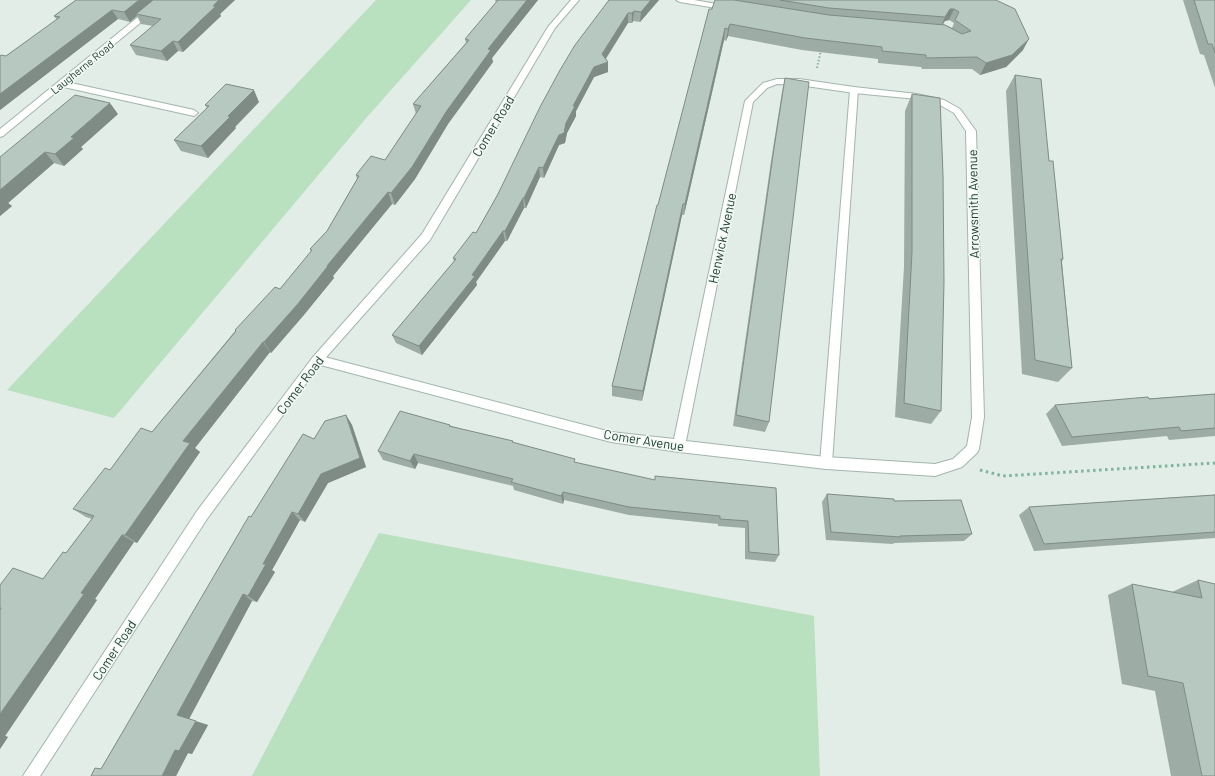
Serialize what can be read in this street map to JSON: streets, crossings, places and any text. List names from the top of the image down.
{
  "streets": {
    "street": [
      "Laugherne Road",
      "Comer Road",
      "Arrowsmith Avenue",
      "Henwick Avenue",
      "Comer Avenue"
    ]
  },
  "crossings": [
    ["Comer Road", "Comer Avenue"],
    ["Arrowsmith Avenue", "Henwick Avenue"],
    ["Arrowsmith Avenue", "Comer Avenue"],
    ["Henwick Avenue", "Comer Avenue"]
  ]
}
